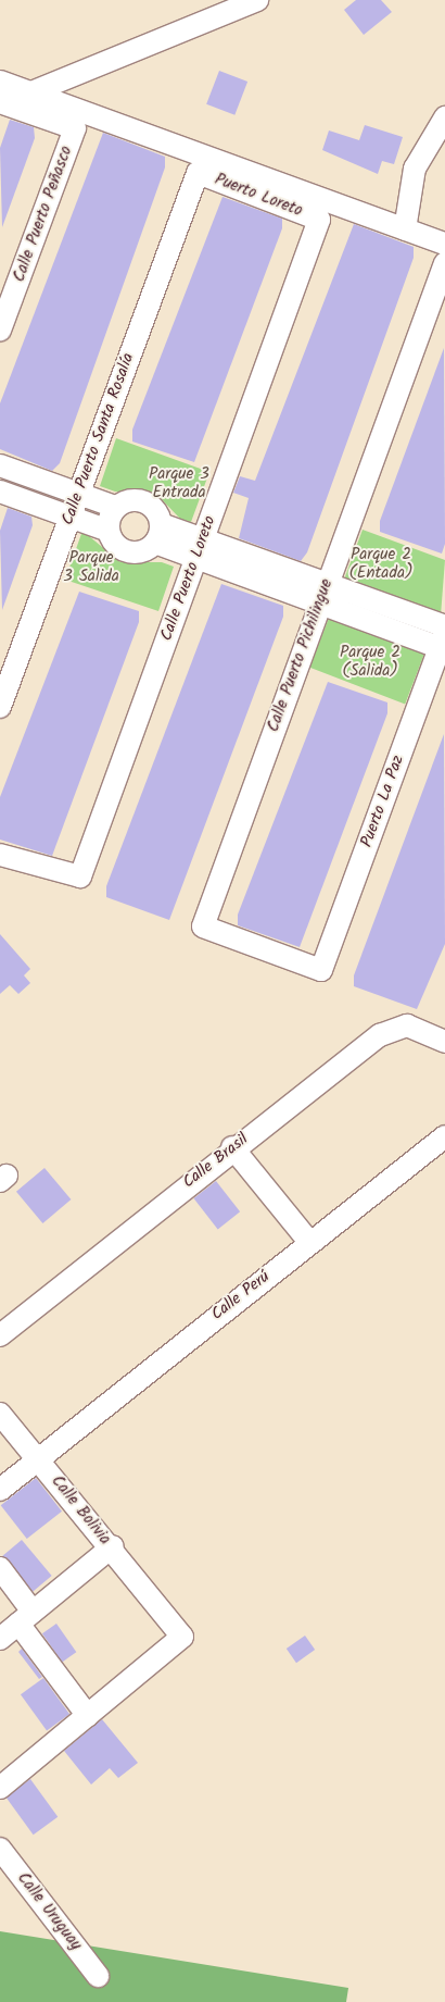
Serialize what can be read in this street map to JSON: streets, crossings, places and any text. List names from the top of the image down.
{
  "streets": {
    "street": [
      "Puerto Loreto",
      "Calle Puerto Peñasco",
      "Calle Puerto Santa Rosalía",
      "Calle Puerto Loreto",
      "Calle Puerto Pichilingue",
      "Puerto La Paz",
      "Calle Brasil",
      "Calle Perú",
      "Calle Bolivia",
      "Calle Uruguay"
    ]
  },
  "crossings": [
    ["Puerto Loreto", "Calle Puerto Santa Rosalía"],
    ["Puerto Loreto", "Calle Puerto Loreto"],
    ["Calle Puerto Pichilingue", "Puerto La Paz"],
    ["Calle Perú", "Calle Bolivia"]
  ],
  "parks": [
    "Parque 3 Entrada",
    "Parque 2 (Entada)",
    "Parque 3 Salida",
    "Parque 2 (Salida)"
  ]
}
